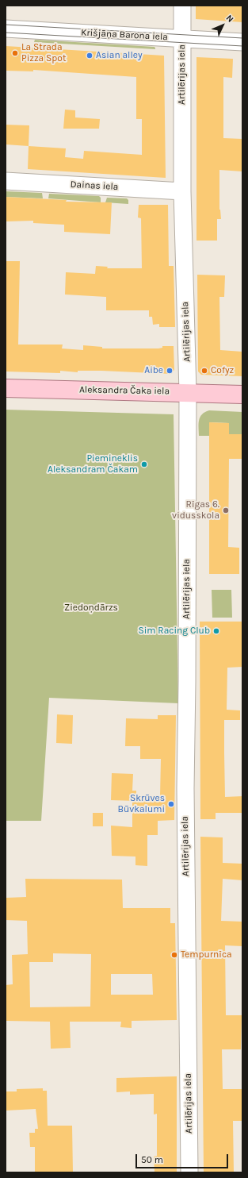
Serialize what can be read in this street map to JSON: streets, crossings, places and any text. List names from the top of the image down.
{
  "streets": {
    "main road": ["Aleksandra Čaka iela"],
    "street": ["Krišjāņa Barona iela", "Artilērijas iela", "Dainas iela"]
  },
  "crossings": [
    ["Krišjāņa Barona iela", "Artilērijas iela"],
    ["Artilērijas iela", "Dainas iela"],
    ["Artilērijas iela", "Aleksandra Čaka iela"]
  ],
  "parks": ["Ziedoņdārzs"],
  "places": [
    "La Strada Pizza Spot",
    "Asian alley",
    "Aibe",
    "Cofyz",
    "Piemineklis Aleksandram Čakam",
    "Rīgas 6. vidusskola",
    "Sim Racing Club",
    "Skrūves Būvkalumi",
    "Tempurnīca"
  ],
  "scale_bar": "50 m",
  "north": "top right"
}
